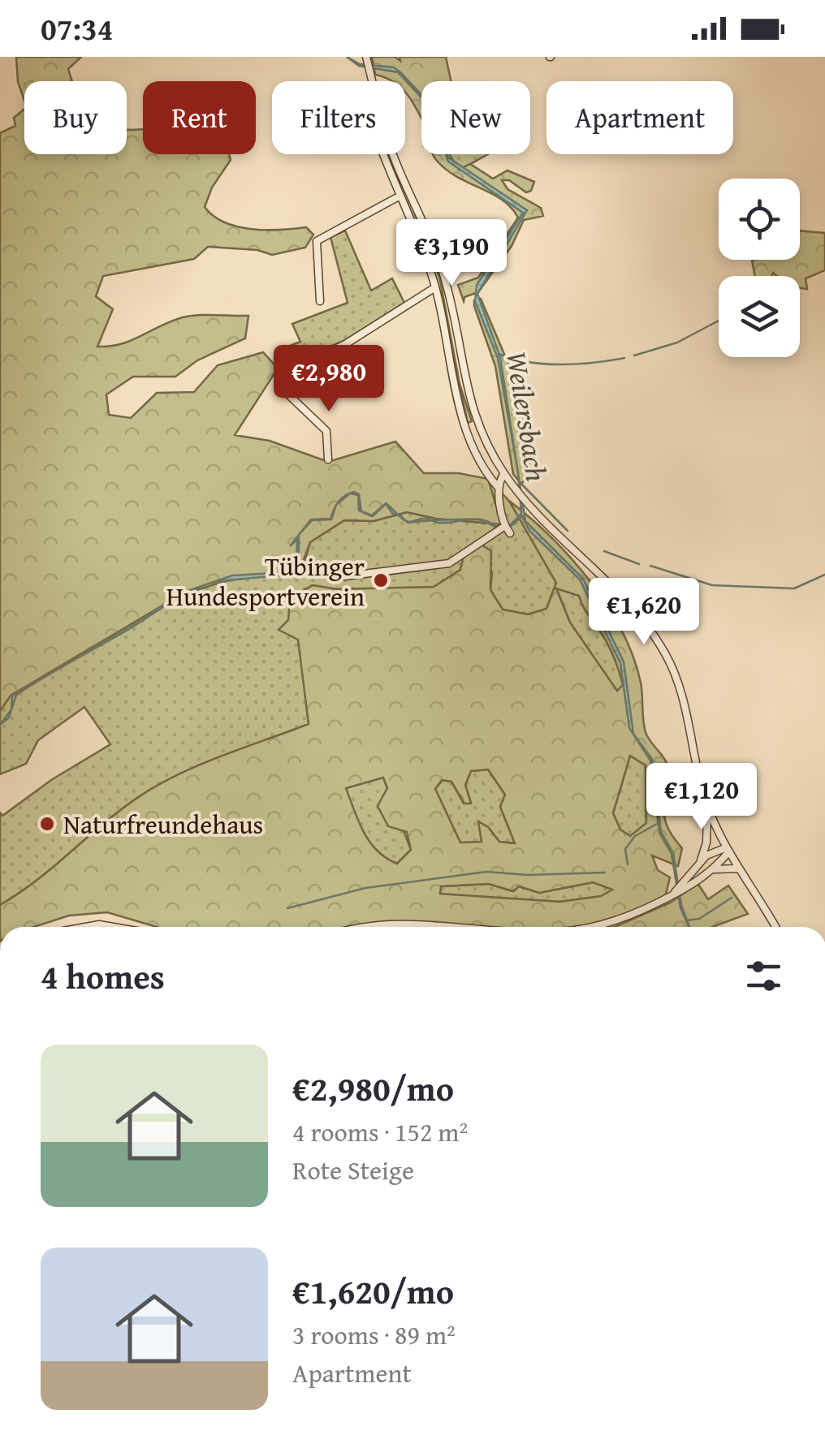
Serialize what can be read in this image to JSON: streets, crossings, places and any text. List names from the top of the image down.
{
  "water": ["Weilersbach"],
  "places": ["Tübinger Hundesportverein", "Naturfreundehaus"],
  "page": {
    "status": "07:34",
    "chip": [
      "Buy",
      "Rent",
      "Filters",
      "New",
      "Apartment"
    ],
    "price": [
      "€3,190",
      "€2,980",
      "€1,620",
      "€1,120"
    ],
    "heading": "4 homes",
    "list": [
      {
        "name": "€2,980/mo",
        "note": "4 rooms · 152 m² · Rote Steige"
      },
      {
        "name": "€1,620/mo",
        "note": "3 rooms · 89 m² · Apartment"
      }
    ]
  }
}
